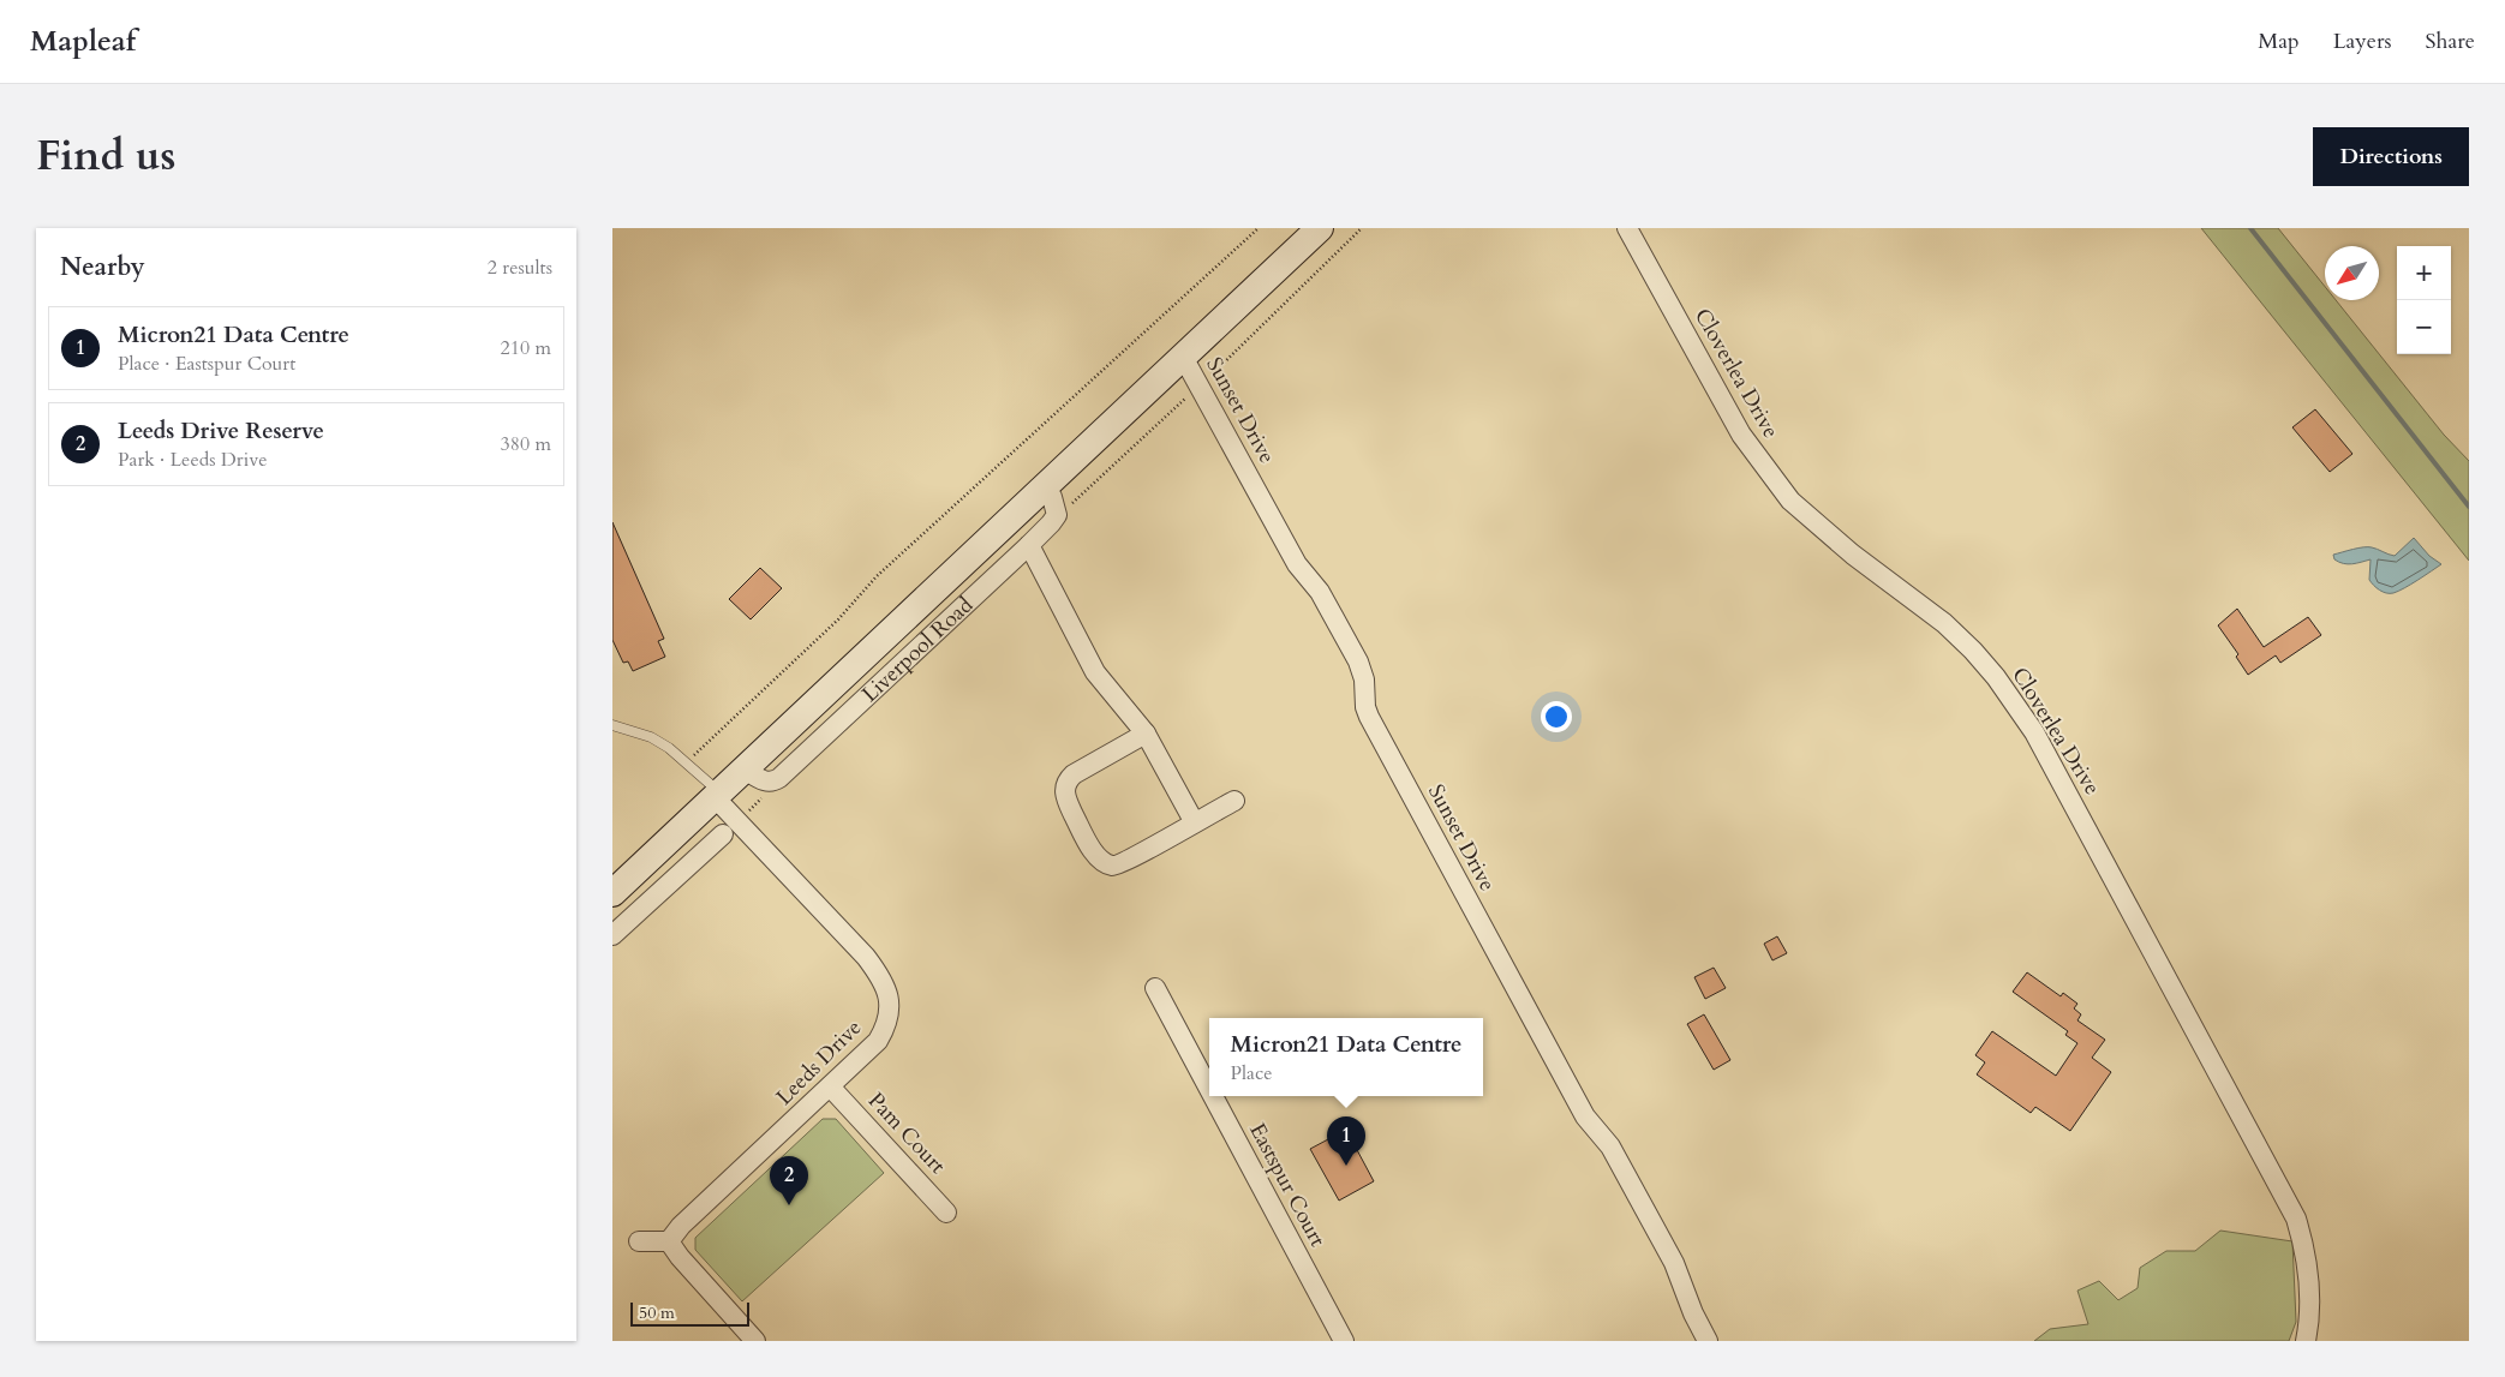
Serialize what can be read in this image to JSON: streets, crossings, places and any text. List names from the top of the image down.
{
  "streets": {
    "main road": ["Liverpool Road"],
    "street": [
      "Cloverlea Drive",
      "Sunset Drive",
      "Leeds Drive",
      "Pam Court",
      "Eastspur Court"
    ]
  },
  "crossings": [
    ["Sunset Drive", "Liverpool Road"],
    ["Liverpool Road", "Leeds Drive"],
    ["Leeds Drive", "Pam Court"]
  ],
  "scale_bar": "50 m",
  "north": "bottom left",
  "page": {
    "header": "Mapleaf",
    "nav": ["Map", "Layers", "Share"],
    "title": "Find us",
    "buttons": "Directions",
    "heading": ["Nearby", "2 results"],
    "map_buttons": ["+", "−"],
    "list": [
      {
        "mark": "1",
        "name": "Micron21 Data Centre",
        "note": "Place · Eastspur Court",
        "value": "210 m"
      },
      {
        "mark": "2",
        "name": "Leeds Drive Reserve",
        "note": "Park · Leeds Drive",
        "value": "380 m"
      }
    ],
    "popup": ["Micron21 Data Centre", "Place"],
    "pins": ["1", "2"],
    "scale": "50 m"
  }
}
